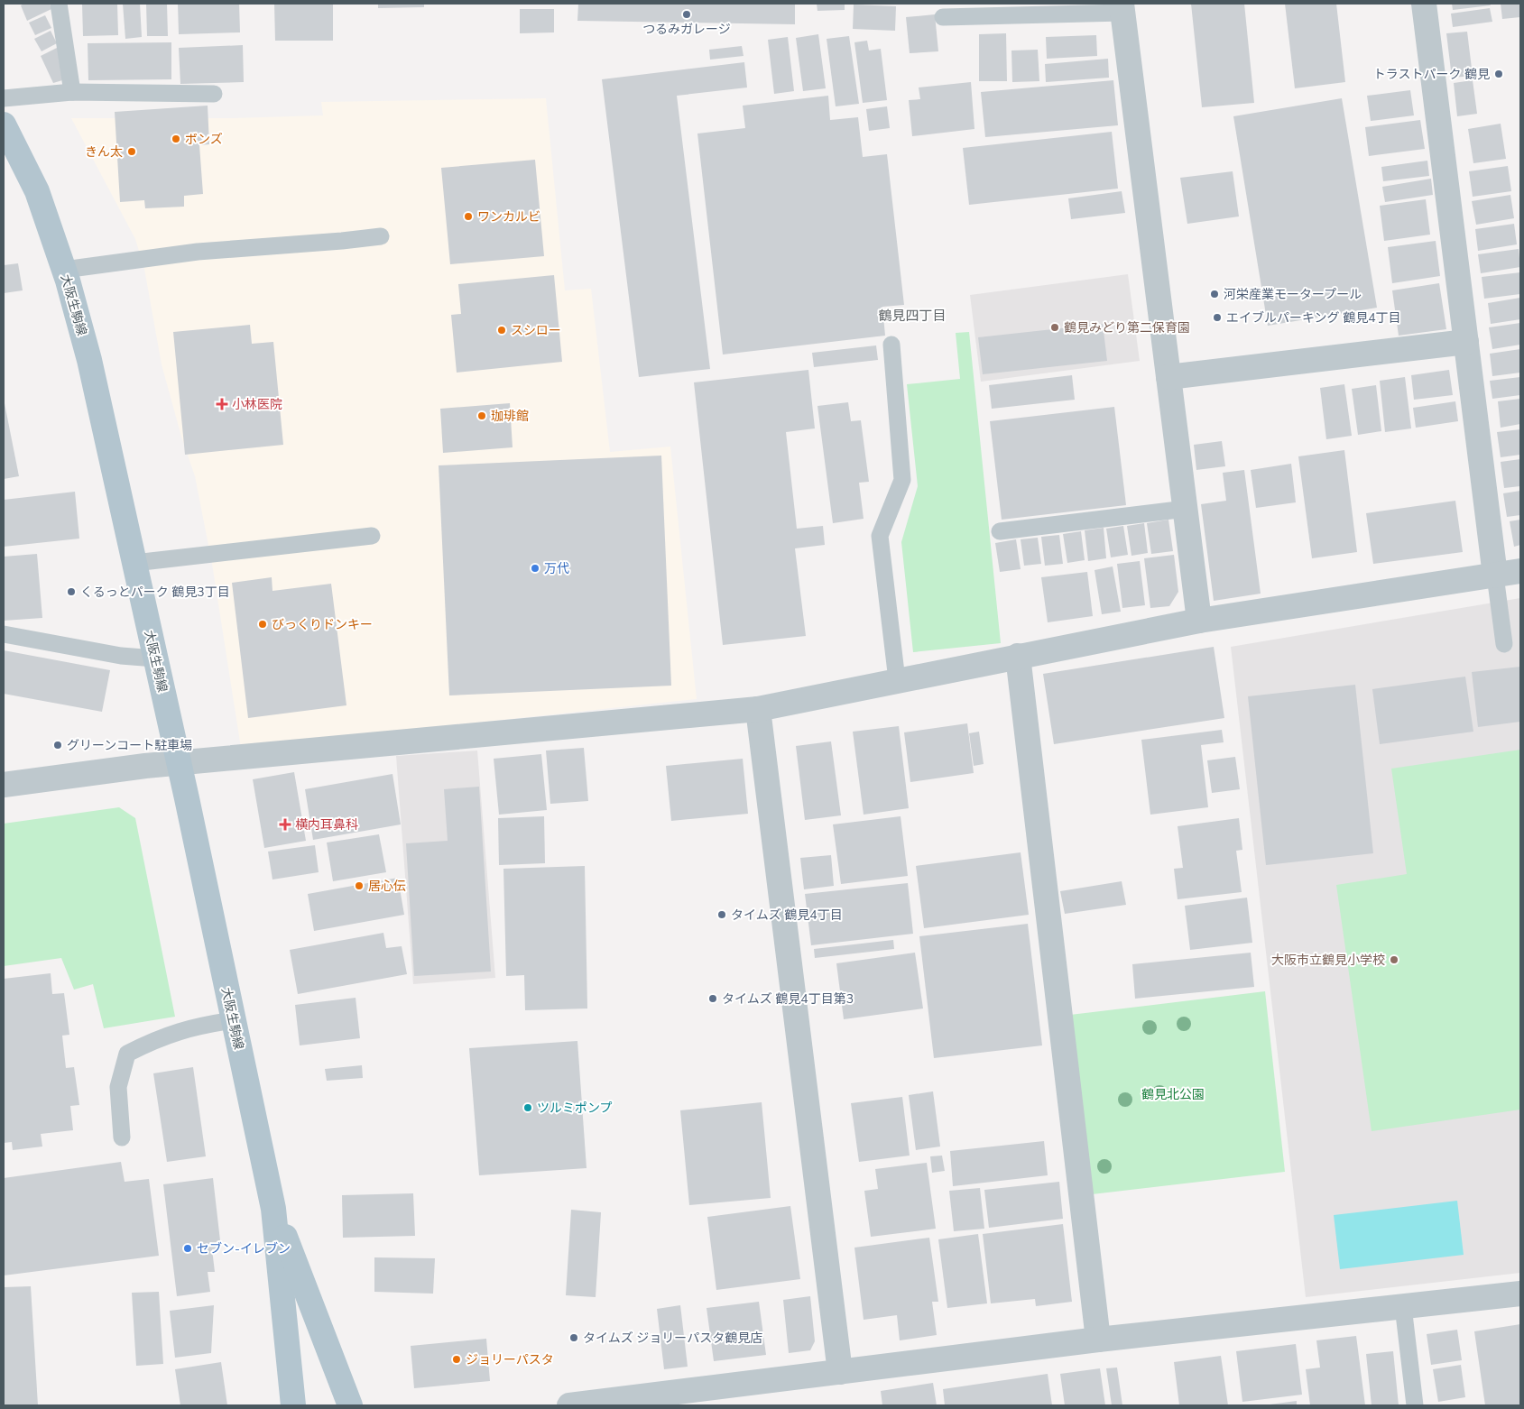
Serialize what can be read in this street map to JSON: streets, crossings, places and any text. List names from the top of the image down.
{
  "streets": {
    "main road": ["大阪生駒線"]
  },
  "districts": ["鶴見四丁目"],
  "parks": ["鶴見北公園"],
  "places": {
    "other": [
      "つるみガレージ",
      "トラストパーク 鶴見",
      "ボンズ",
      "きん太",
      "ワンカルビ",
      "河栄産業モータープール",
      "エイブルパーキング 鶴見4丁目",
      "鶴見みどり第二保育園",
      "スシロー",
      "珈琲館",
      "万代",
      "くるっとパーク 鶴見3丁目",
      "びっくりドンキー",
      "グリーンコート駐車場",
      "居心伝",
      "タイムズ 鶴見4丁目",
      "大阪市立鶴見小学校",
      "タイムズ 鶴見4丁目第3",
      "ツルミポンプ",
      "セブン-イレブン",
      "タイムズ ジョリーパスタ鶴見店",
      "ジョリーパスタ"
    ],
    "health": ["小林医院", "横内耳鼻科"]
  }
}
